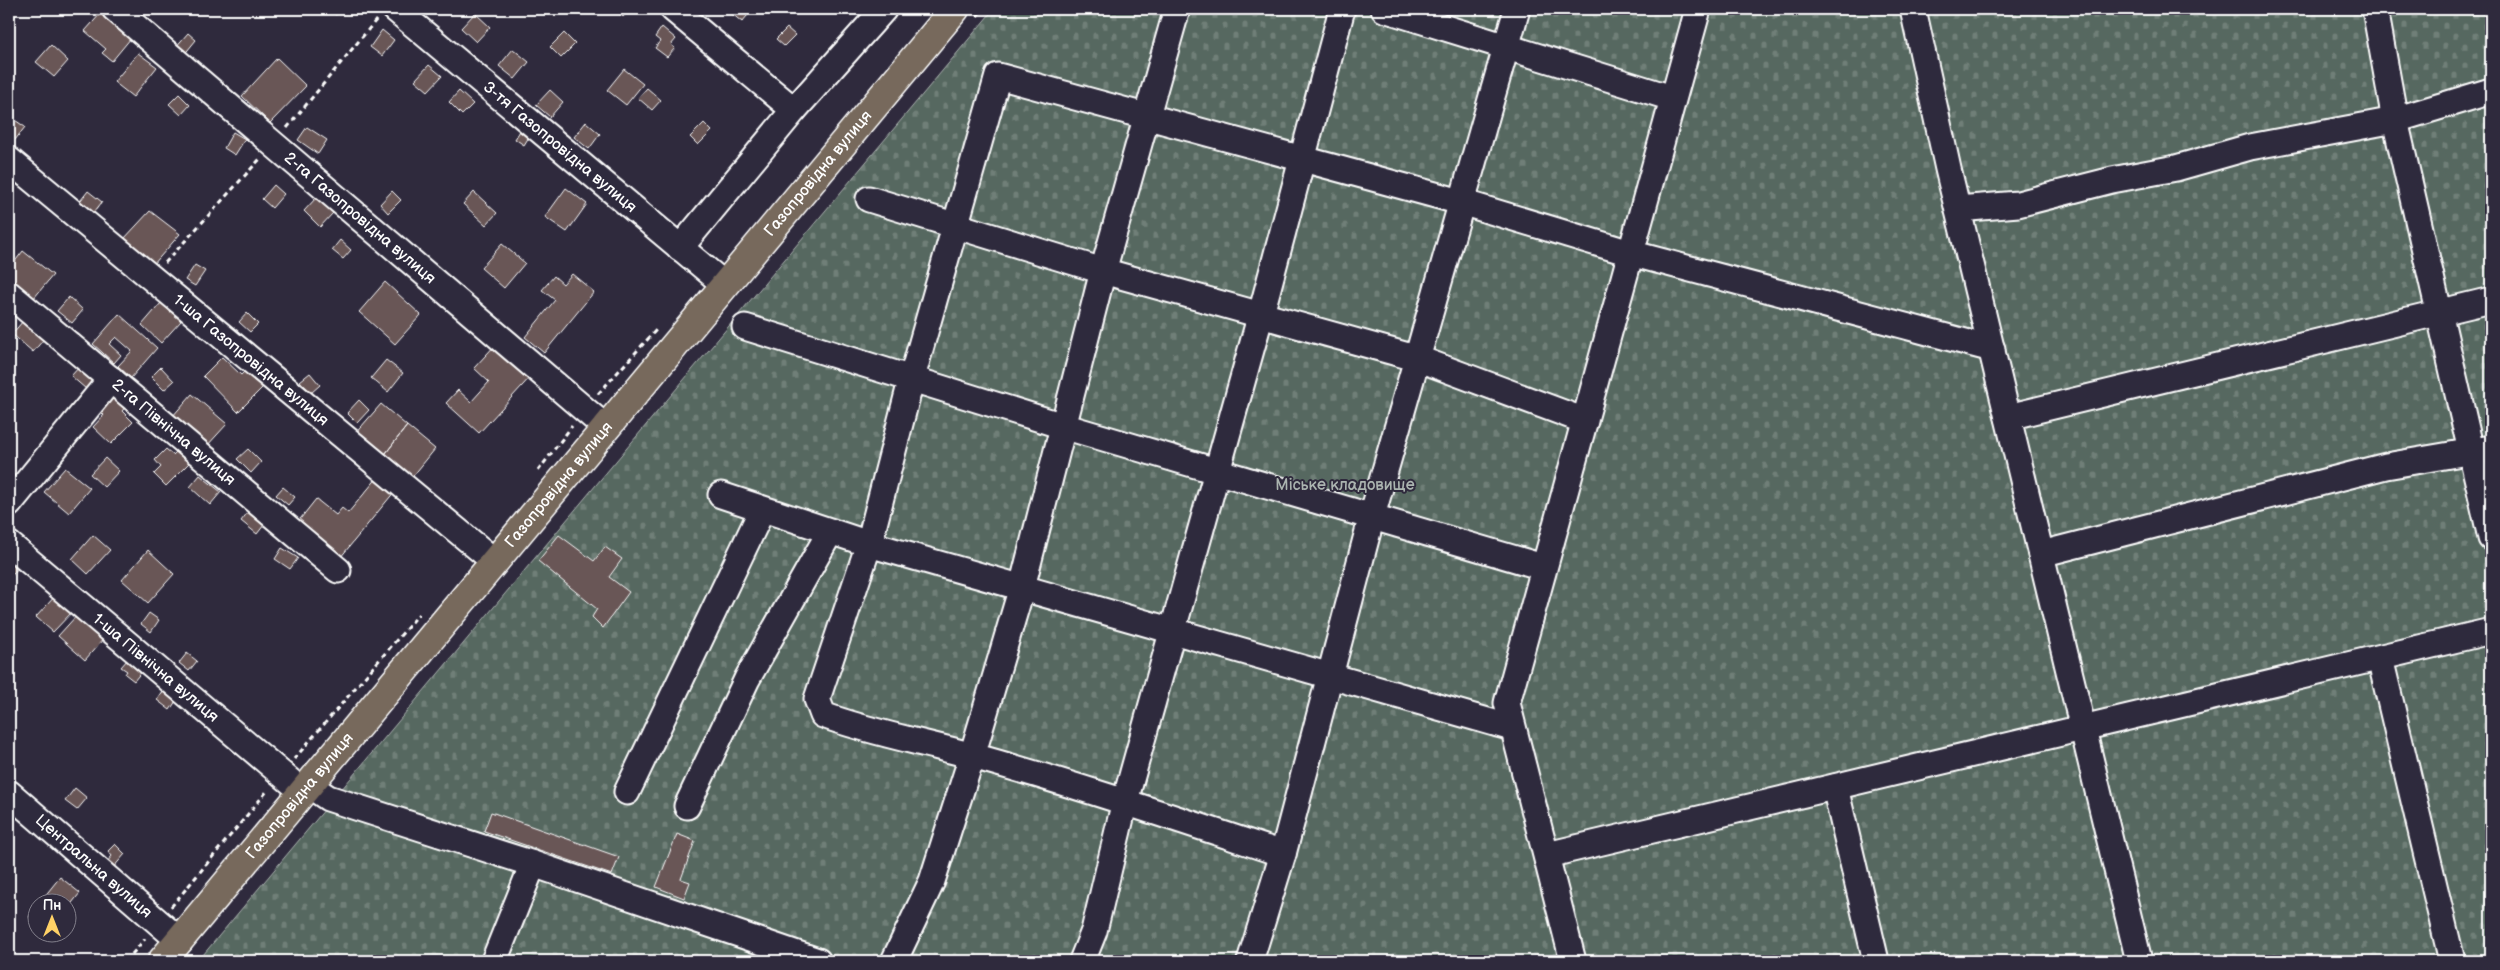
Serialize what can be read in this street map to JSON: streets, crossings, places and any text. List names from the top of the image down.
{
  "streets": {
    "main road": ["Газопровідна вулиця"],
    "street": [
      "3-тя Газопровідна вулиця",
      "2-га Газопровідна вулиця",
      "1-ша Газопровідна вулиця",
      "2-га Північна вулиця",
      "1-ша Північна вулиця",
      "Центральна вулиця"
    ]
  },
  "crossings": [
    ["3-тя Газопровідна вулиця", "Газопровідна вулиця"],
    ["Газопровідна вулиця", "2-га Газопровідна вулиця"],
    ["Газопровідна вулиця", "1-ша Газопровідна вулиця"],
    ["Газопровідна вулиця", "1-ша Північна вулиця"],
    ["Газопровідна вулиця", "Центральна вулиця"]
  ],
  "parks": ["Міське кладовище"],
  "north": "top"
}
